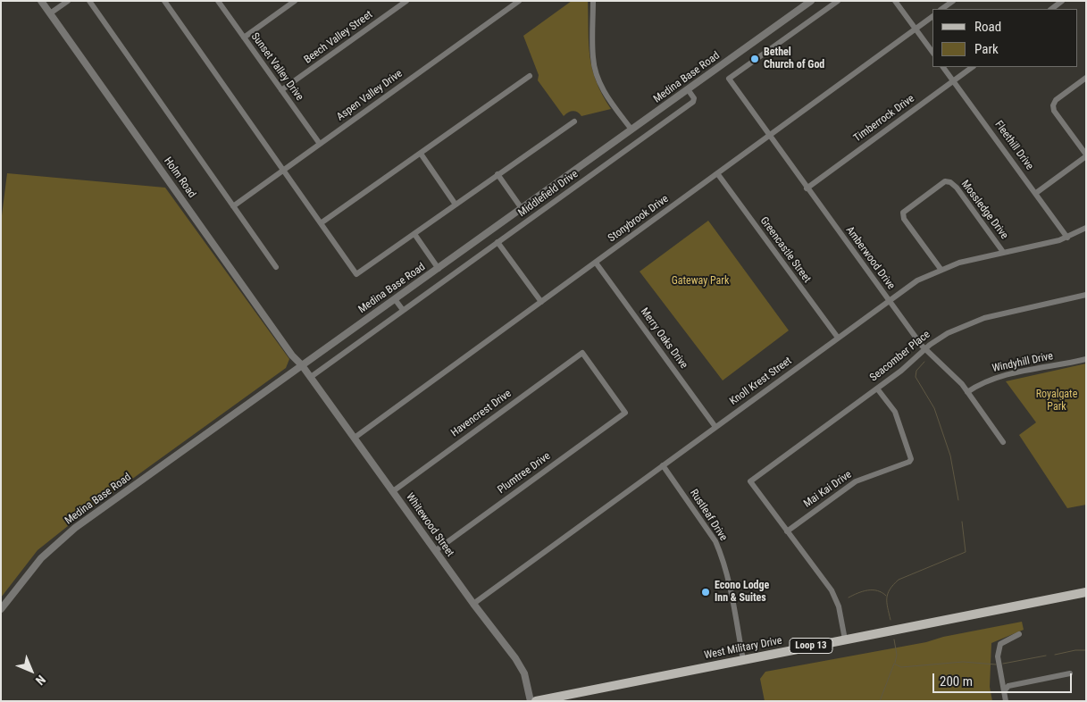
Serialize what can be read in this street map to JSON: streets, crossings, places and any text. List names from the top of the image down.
{
  "streets": {
    "main road": ["Loop 13", "West Military Drive"],
    "street": [
      "Beech Valley Street",
      "Sunset Valley Drive",
      "Medina Base Road",
      "Aspen Valley Drive",
      "Timberrock Drive",
      "Fleethill Drive",
      "Holm Road",
      "Middlefield Drive",
      "Mossledge Drive",
      "Stonybrook Drive",
      "Greencastle Street",
      "Amberwood Drive",
      "Merry Oaks Drive",
      "Seacomber Place",
      "Windyhill Drive",
      "Knoll Krest Street",
      "Havencrest Drive",
      "Plumtree Drive",
      "Mai Kai Drive",
      "Rustleaf Drive",
      "Whitewood Street"
    ]
  },
  "crossings": [
    ["Beech Valley Street", "Sunset Valley Drive"],
    ["Sunset Valley Drive", "Aspen Valley Drive"],
    ["Medina Base Road", "Holm Road"],
    ["Medina Base Road", "Middlefield Drive"],
    ["Medina Base Road", "Whitewood Street"],
    ["Timberrock Drive", "Fleethill Drive"],
    ["Timberrock Drive", "Amberwood Drive"],
    ["Fleethill Drive", "Knoll Krest Street"],
    ["Holm Road", "Whitewood Street"],
    ["Middlefield Drive", "Whitewood Street"],
    ["Mossledge Drive", "Knoll Krest Street"],
    ["Stonybrook Drive", "Greencastle Street"],
    ["Stonybrook Drive", "Amberwood Drive"],
    ["Stonybrook Drive", "Merry Oaks Drive"],
    ["Stonybrook Drive", "Whitewood Street"],
    ["Greencastle Street", "Knoll Krest Street"],
    ["Amberwood Drive", "Seacomber Place"],
    ["Amberwood Drive", "Windyhill Drive"],
    ["Amberwood Drive", "Knoll Krest Street"],
    ["Merry Oaks Drive", "Knoll Krest Street"],
    ["Seacomber Place", "Mai Kai Drive"],
    ["Knoll Krest Street", "Rustleaf Drive"],
    ["Knoll Krest Street", "Whitewood Street"],
    ["Havencrest Drive", "Plumtree Drive"],
    ["Havencrest Drive", "Whitewood Street"],
    ["Plumtree Drive", "Whitewood Street"],
    ["Rustleaf Drive", "West Military Drive"]
  ],
  "parks": ["Gateway Park", "Royalgate Park"],
  "places": ["Bethel Church of God", "Econo Lodge Inn & Suites"],
  "legend": ["Road", "Park"],
  "scale_bar": "200 m",
  "north": "bottom right"
}
